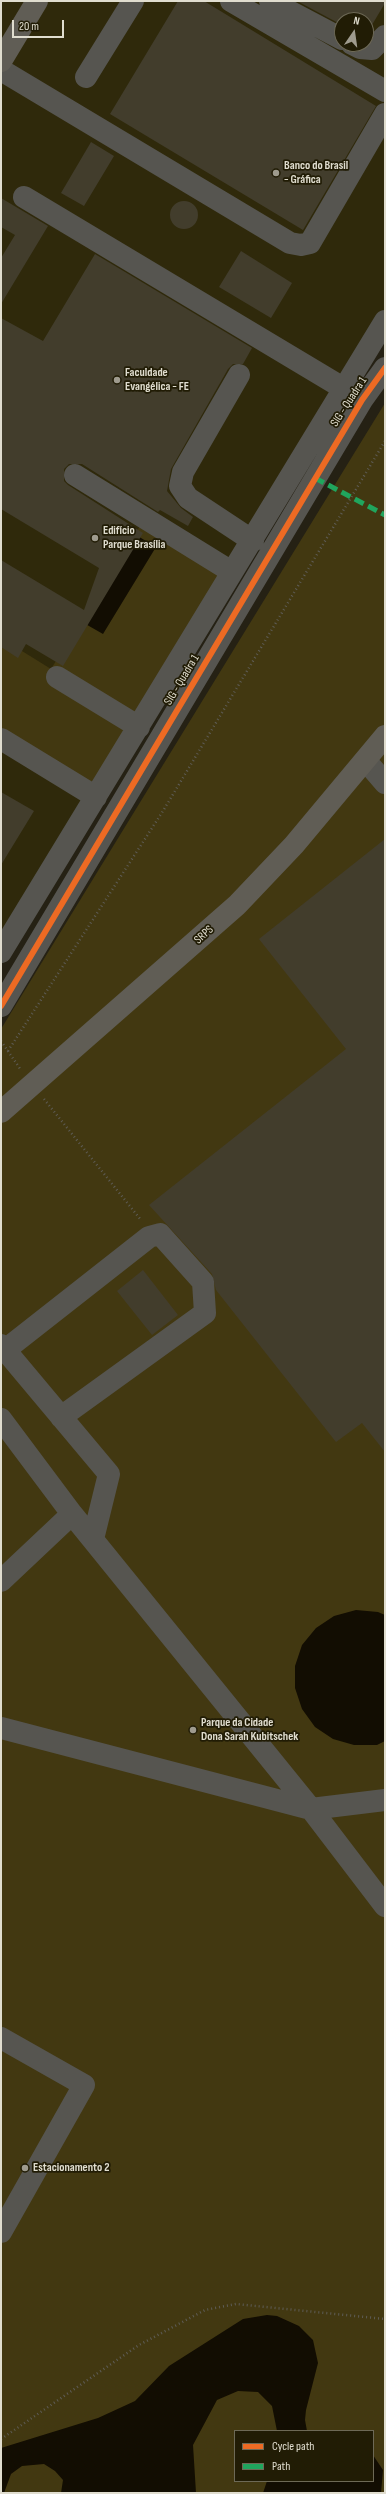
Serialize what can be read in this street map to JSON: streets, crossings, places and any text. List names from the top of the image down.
{
  "streets": {
    "main road": ["SRPS"],
    "street": ["SIG - Quadra 1"]
  },
  "places": [
    "Banco do Brasil - Gráfica",
    "Faculdade Evangélica - FE",
    "Edifício Parque Brasília",
    "Parque da Cidade Dona Sarah Kubitschek",
    "Estacionamento 2"
  ],
  "legend": ["Cycle path", "Path"],
  "scale_bar": "20 m",
  "north": "top"
}
